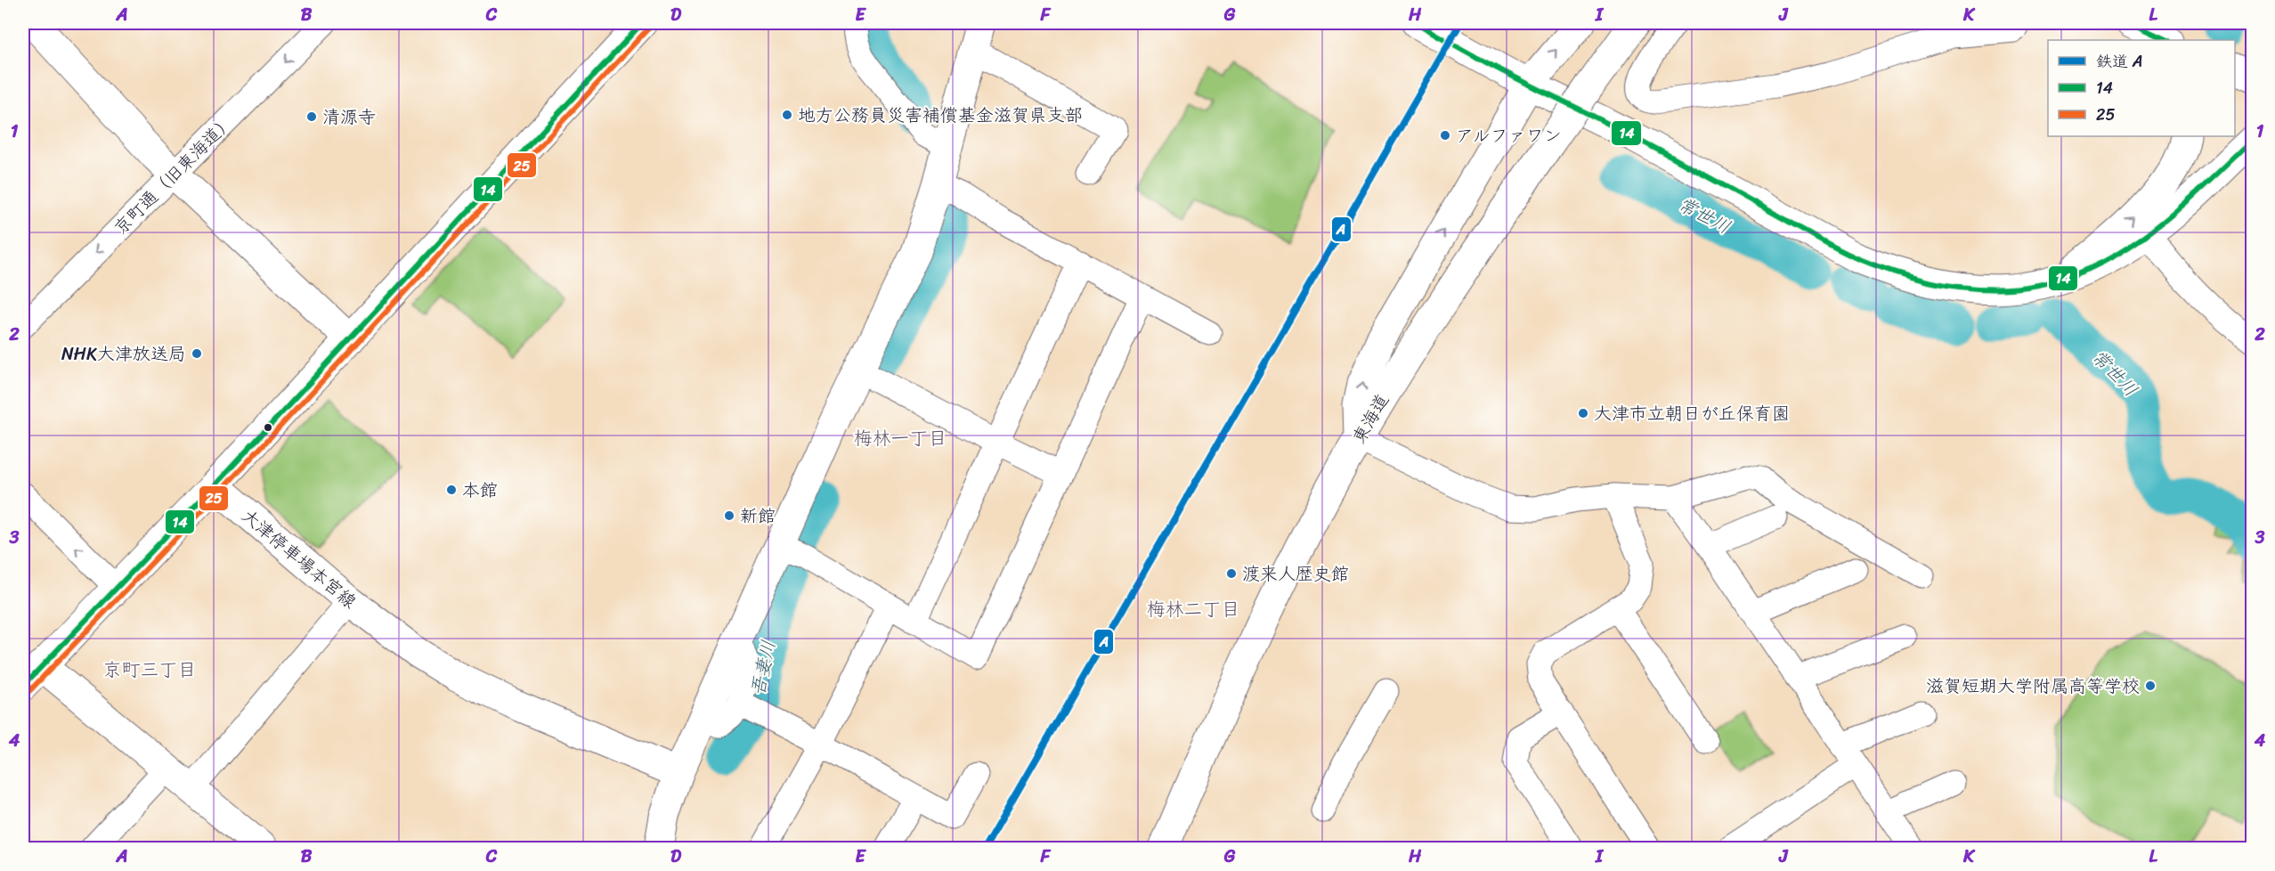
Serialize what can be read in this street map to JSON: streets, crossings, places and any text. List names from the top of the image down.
{
  "streets": {
    "main road": ["東海道", "大津停車場本宮線"],
    "street": ["京町通（旧東海道）"]
  },
  "one_way": ["京町通（旧東海道）"],
  "districts": ["梅林一丁目", "梅林二丁目", "京町三丁目"],
  "water": ["常世川", "吾妻川"],
  "places": [
    "地方公務員災害補償基金滋賀県支部",
    "清源寺",
    "アルファワン",
    "NHK大津放送局",
    "大津市立朝日が丘保育園",
    "本館",
    "新館",
    "渡来人歴史館",
    "滋賀短期大学附属高等学校"
  ],
  "lines": ["rail line A", "transit line 14", "transit line 25"],
  "legend": ["鉄道 A", "14", "25"],
  "grid": {
    "columns": [
      "A",
      "B",
      "C",
      "D",
      "E",
      "F",
      "G",
      "H",
      "I",
      "J",
      "K",
      "L"
    ],
    "rows": [
      "1",
      "2",
      "3",
      "4"
    ]
  }
}
